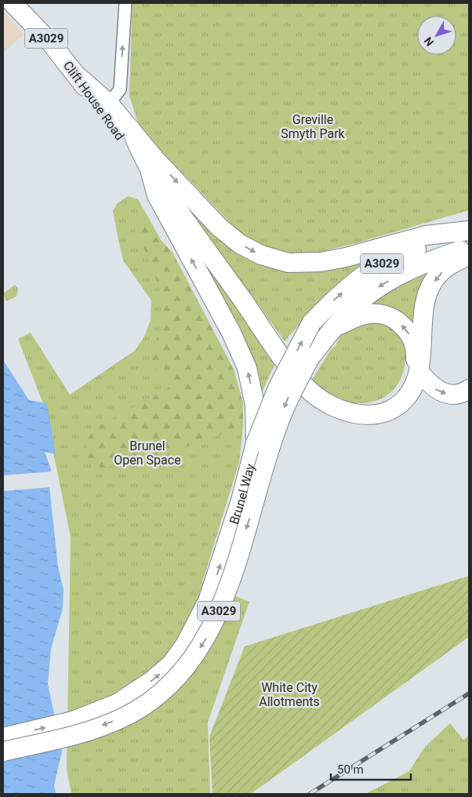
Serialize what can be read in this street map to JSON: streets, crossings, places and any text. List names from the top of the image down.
{
  "streets": {
    "highway": ["A3029", "Clift House Road", "Brunel Way"]
  },
  "crossings": [
    ["A3029", "Clift House Road"],
    ["A3029", "Brunel Way"]
  ],
  "parks": ["Greville Smyth Park", "Brunel Open Space", "White City Allotments"],
  "scale_bar": "50 m",
  "north": "bottom left"
}
